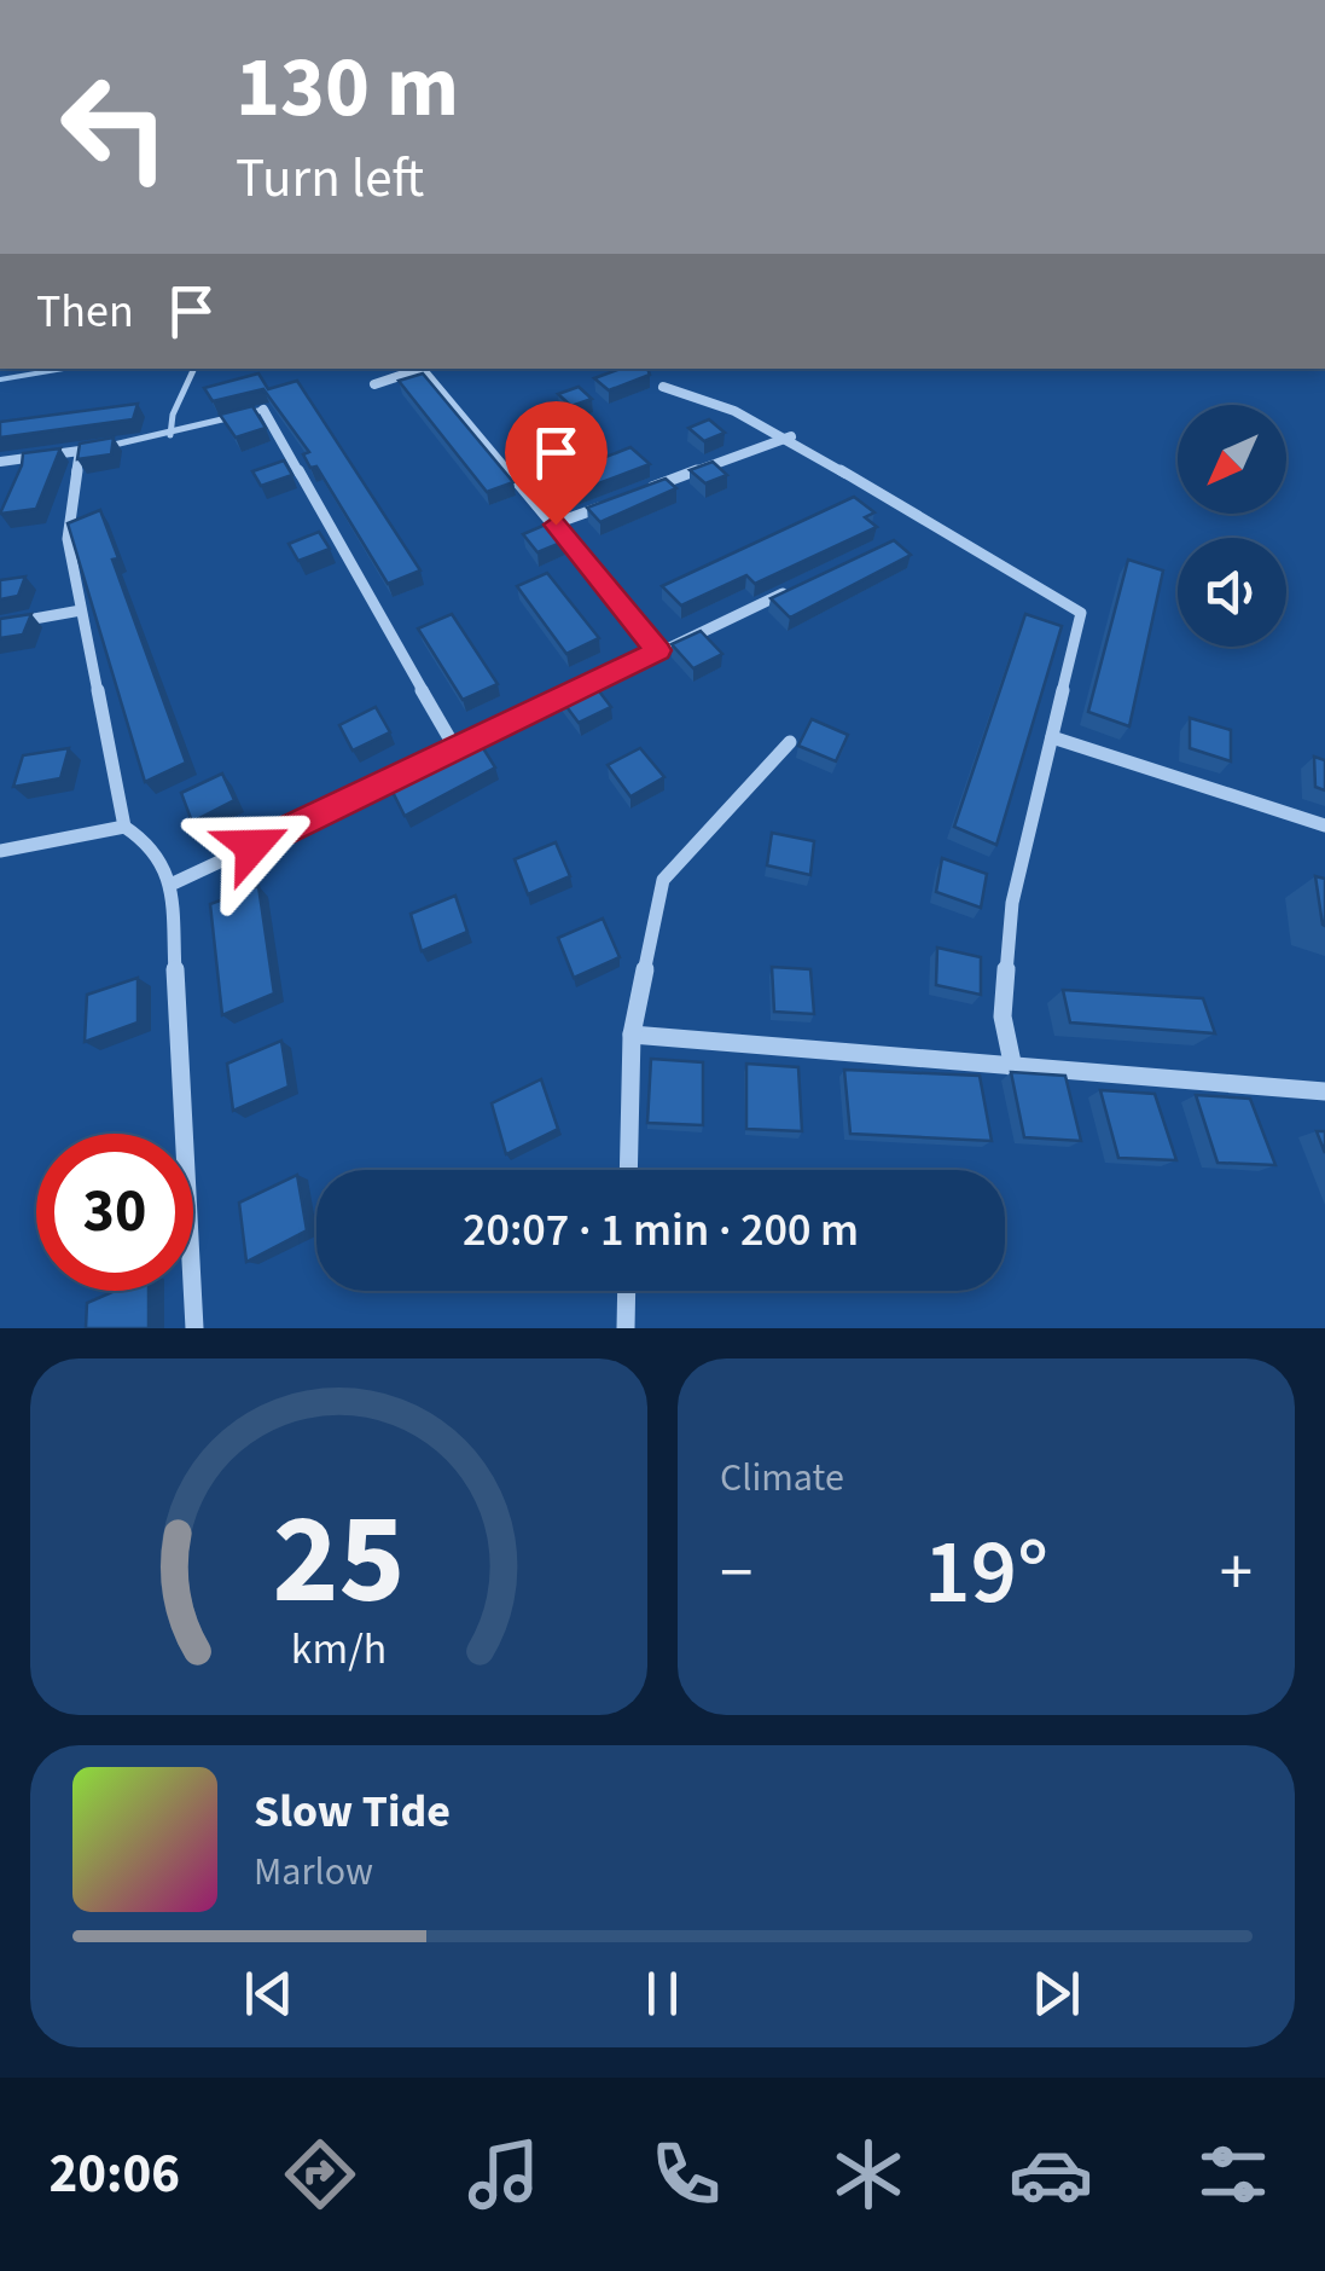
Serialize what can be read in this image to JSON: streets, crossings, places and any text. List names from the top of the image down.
{
  "north": "bottom left",
  "page": {
    "turn": ["130 m", "Turn left"],
    "then": "Then",
    "limit": "30",
    "trip": "20:07 · 1 min · 200 m",
    "tile": "Climate",
    "heat": ["−", "19°", "+"],
    "song": ["Slow Tide", "Marlow"],
    "tabs": "20:06",
    "gauge": ["25", "km/h"]
  }
}
